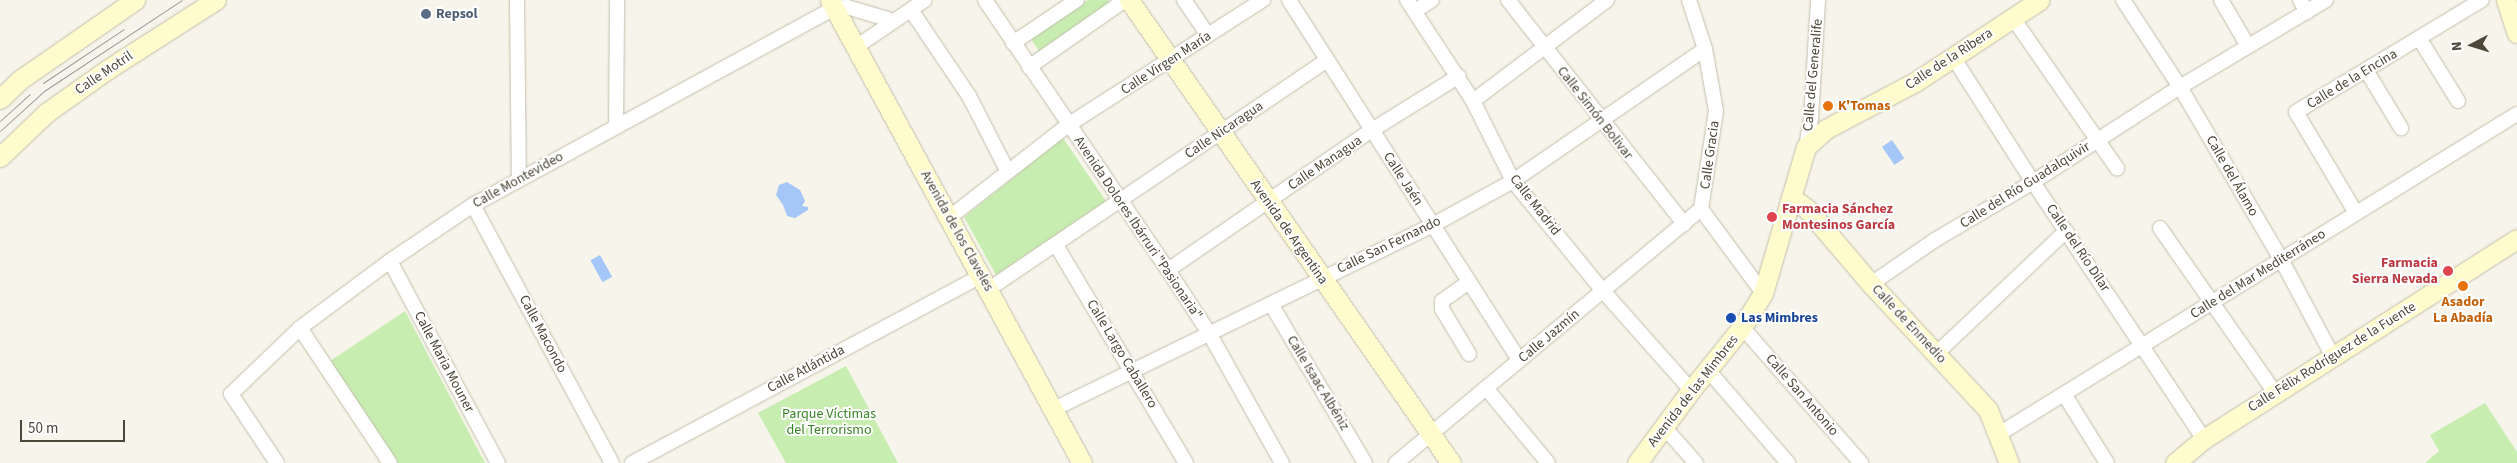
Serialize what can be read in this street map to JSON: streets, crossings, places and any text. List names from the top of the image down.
{
  "streets": {
    "street": [
      "Calle de la Ribera",
      "Calle Virgen María",
      "Calle Motril",
      "Calle del Generalife",
      "Calle de la Encina",
      "Calle Simón Bolivar",
      "Calle Nicaragua",
      "Calle Gracia",
      "Calle Managua",
      "Calle del Álamo",
      "Calle Jaén",
      "Calle Montevideo",
      "Calle del Río Guadalquivir",
      "Calle Madrid",
      "Avenida Dolores Ibárruri \"Pasionaria\"",
      "Avenida de los Claveles",
      "Avenida de Argentina",
      "Calle San Fernando",
      "Calle del Río Dílar",
      "Calle del Mar Mediterráneo",
      "Calle de Enmedio",
      "Calle Macondo",
      "Calle Jazmín",
      "Calle Largo Caballero",
      "Calle Félix Rodríguez de la Fuente",
      "Calle Maria Mouner",
      "Calle Atlántida",
      "Calle Isaac Albéniz",
      "Avenida de las Mimbres",
      "Calle San Antonio"
    ]
  },
  "crossings": [
    ["Calle de la Ribera", "Calle del Generalife"],
    ["Calle de la Ribera", "Calle del Río Dílar"],
    ["Calle Virgen María", "Avenida Dolores Ibárruri \"Pasionaria\""],
    ["Calle Virgen María", "Avenida de los Claveles"],
    ["Calle Virgen María", "Avenida de Argentina"],
    ["Calle del Generalife", "Calle de Enmedio"],
    ["Calle del Generalife", "Avenida de las Mimbres"],
    ["Calle de la Encina", "Calle del Mar Mediterráneo"],
    ["Calle Simón Bolivar", "Calle San Fernando"],
    ["Calle Simón Bolivar", "Calle Jazmín"],
    ["Calle Nicaragua", "Calle Jaén"],
    ["Calle Nicaragua", "Avenida Dolores Ibárruri \"Pasionaria\""],
    ["Calle Nicaragua", "Avenida de Argentina"],
    ["Calle Nicaragua", "Calle Largo Caballero"],
    ["Calle Nicaragua", "Calle Atlántida"],
    ["Calle Gracia", "Calle San Fernando"],
    ["Calle Gracia", "Calle Jazmín"],
    ["Calle Managua", "Calle Jaén"],
    ["Calle Managua", "Calle Madrid"],
    ["Calle Managua", "Avenida Dolores Ibárruri \"Pasionaria\""],
    ["Calle Managua", "Avenida de Argentina"],
    ["Calle del Álamo", "Calle del Río Guadalquivir"],
    ["Calle del Álamo", "Calle del Mar Mediterráneo"],
    ["Calle del Álamo", "Calle Félix Rodríguez de la Fuente"],
    ["Calle Jaén", "Calle San Fernando"],
    ["Calle Jaén", "Calle Jazmín"],
    ["Calle Montevideo", "Avenida de los Claveles"],
    ["Calle Montevideo", "Calle Macondo"],
    ["Calle Montevideo", "Calle Maria Mouner"],
    ["Calle del Río Guadalquivir", "Calle del Río Dílar"],
    ["Calle del Río Guadalquivir", "Calle de Enmedio"],
    ["Calle Madrid", "Calle San Fernando"],
    ["Calle Madrid", "Calle Jazmín"],
    ["Calle Madrid", "Avenida de las Mimbres"],
    ["Avenida Dolores Ibárruri \"Pasionaria\"", "Calle San Fernando"],
    ["Avenida de los Claveles", "Calle San Fernando"],
    ["Avenida de los Claveles", "Calle Atlántida"],
    ["Avenida de Argentina", "Calle San Fernando"],
    ["Avenida de Argentina", "Calle Jazmín"],
    ["Calle San Fernando", "Calle Largo Caballero"],
    ["Calle San Fernando", "Calle Isaac Albéniz"],
    ["Calle del Río Dílar", "Calle del Mar Mediterráneo"],
    ["Calle del Río Dílar", "Calle Félix Rodríguez de la Fuente"],
    ["Calle del Mar Mediterráneo", "Calle de Enmedio"],
    ["Calle Largo Caballero", "Calle Atlántida"],
    ["Avenida de las Mimbres", "Calle San Antonio"]
  ],
  "parks": ["Parque Víctimas del Terrorismo"],
  "places": [
    "Repsol",
    "K'Tomas",
    "Farmacia Sánchez Montesinos García",
    "Farmacia Sierra Nevada",
    "Asador La Abadía",
    "Las Mimbres"
  ],
  "scale_bar": "50 m",
  "north": "left"
}
